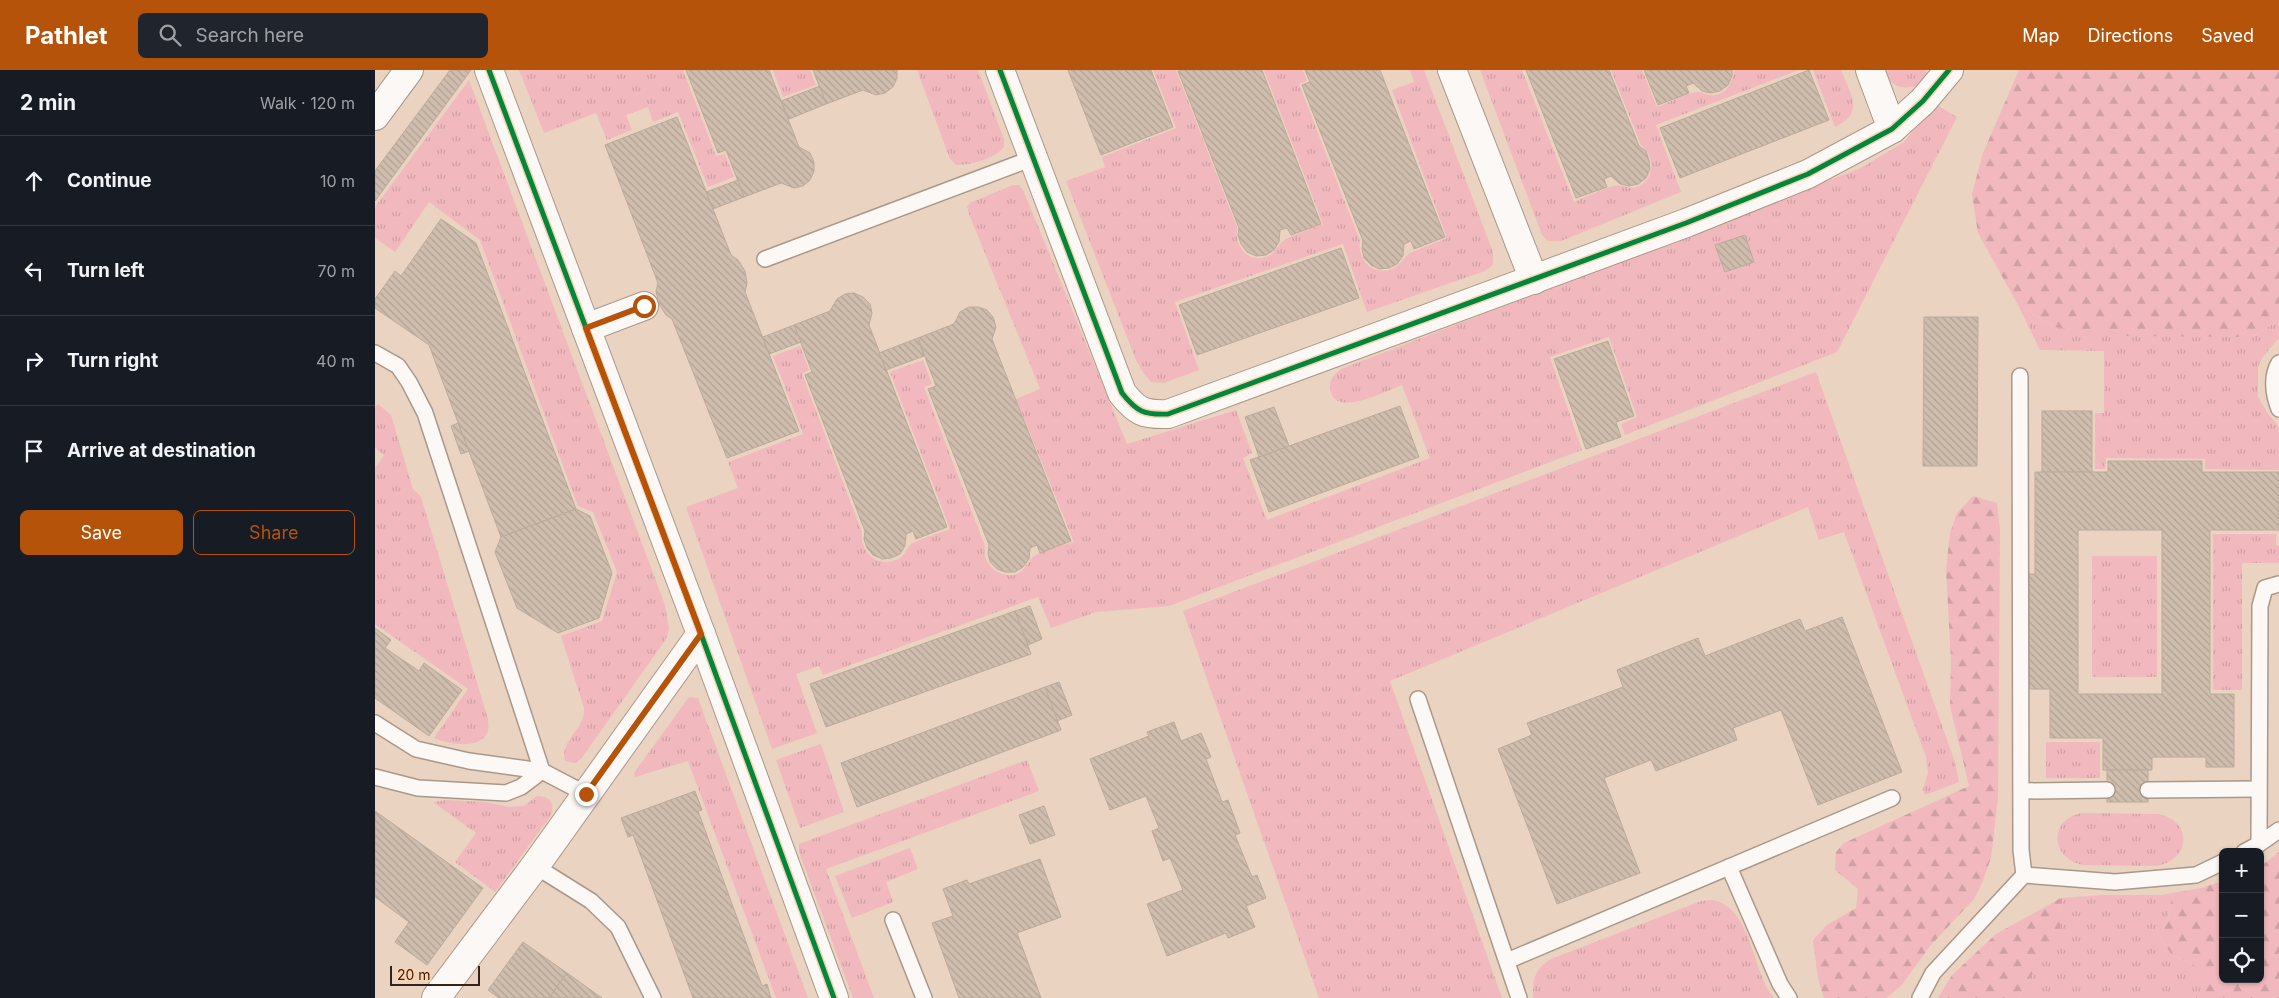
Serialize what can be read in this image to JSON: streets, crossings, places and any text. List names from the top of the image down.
{
  "scale_bar": "20 m",
  "page": {
    "header": "Pathlet",
    "search": "Search here",
    "nav": ["Map", "Directions", "Saved"],
    "heading": ["2 min", "Walk · 120 m"],
    "list": [
      ["Continue", "10 m"],
      ["Turn left", "70 m"],
      ["Turn right", "40 m"],
      "Arrive at destination"
    ],
    "buttons": ["Save", "Share"],
    "map_buttons": ["+", "−"],
    "scale": "20 m"
  }
}
